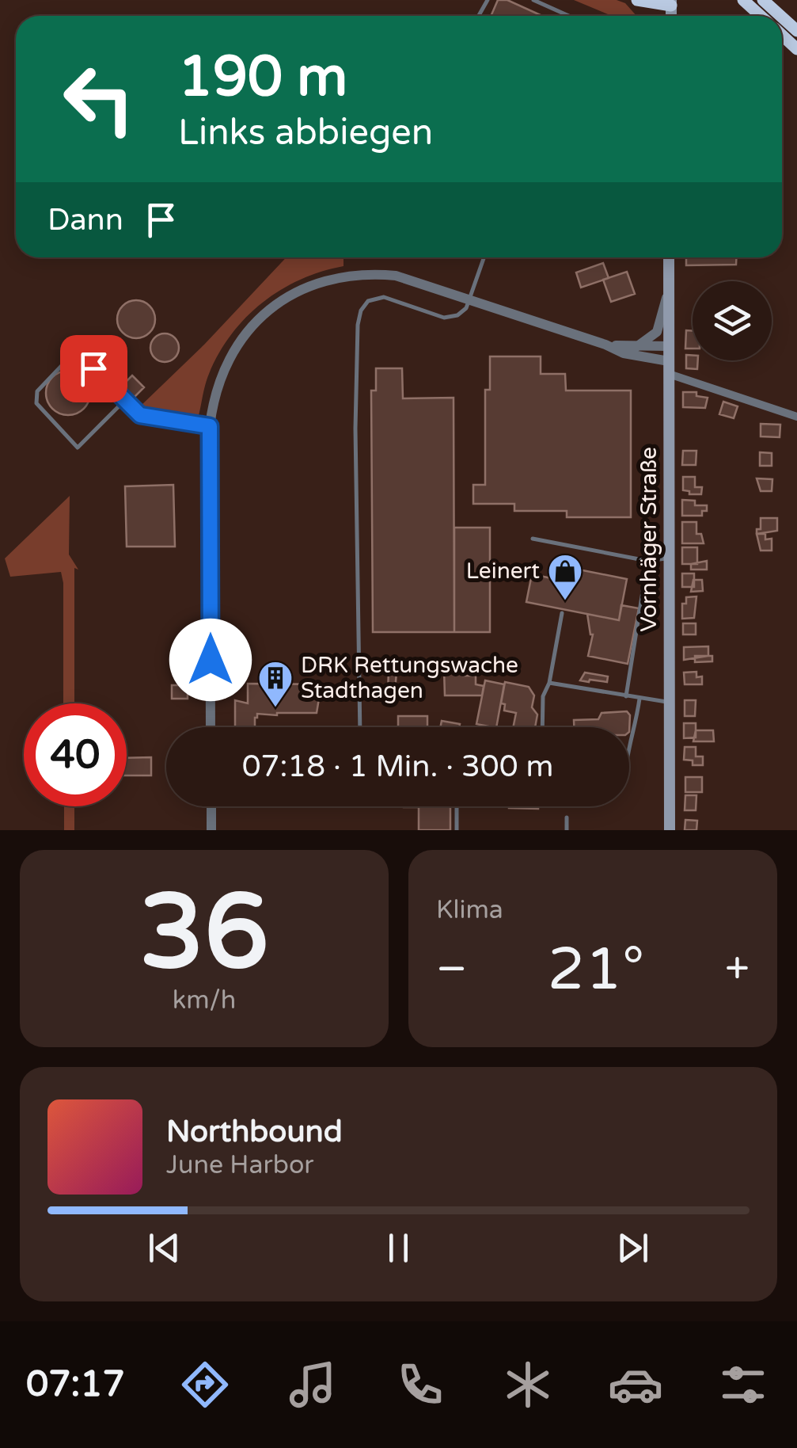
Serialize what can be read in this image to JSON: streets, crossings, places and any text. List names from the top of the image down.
{
  "streets": {
    "main road": ["Vornhäger Straße"]
  },
  "places": {
    "shop": ["Leinert"],
    "building": ["DRK Rettungswache Stadthagen"]
  },
  "page": {
    "turn": ["190 m", "Links abbiegen"],
    "then": "Dann",
    "limit": "40",
    "trip": "07:18 · 1 Min. · 300 m",
    "tile": [
      ["36", "km/h"],
      "Klima"
    ],
    "heat": ["−", "21°", "+"],
    "song": ["Northbound", "June Harbor"],
    "tabs": "07:17"
  }
}
